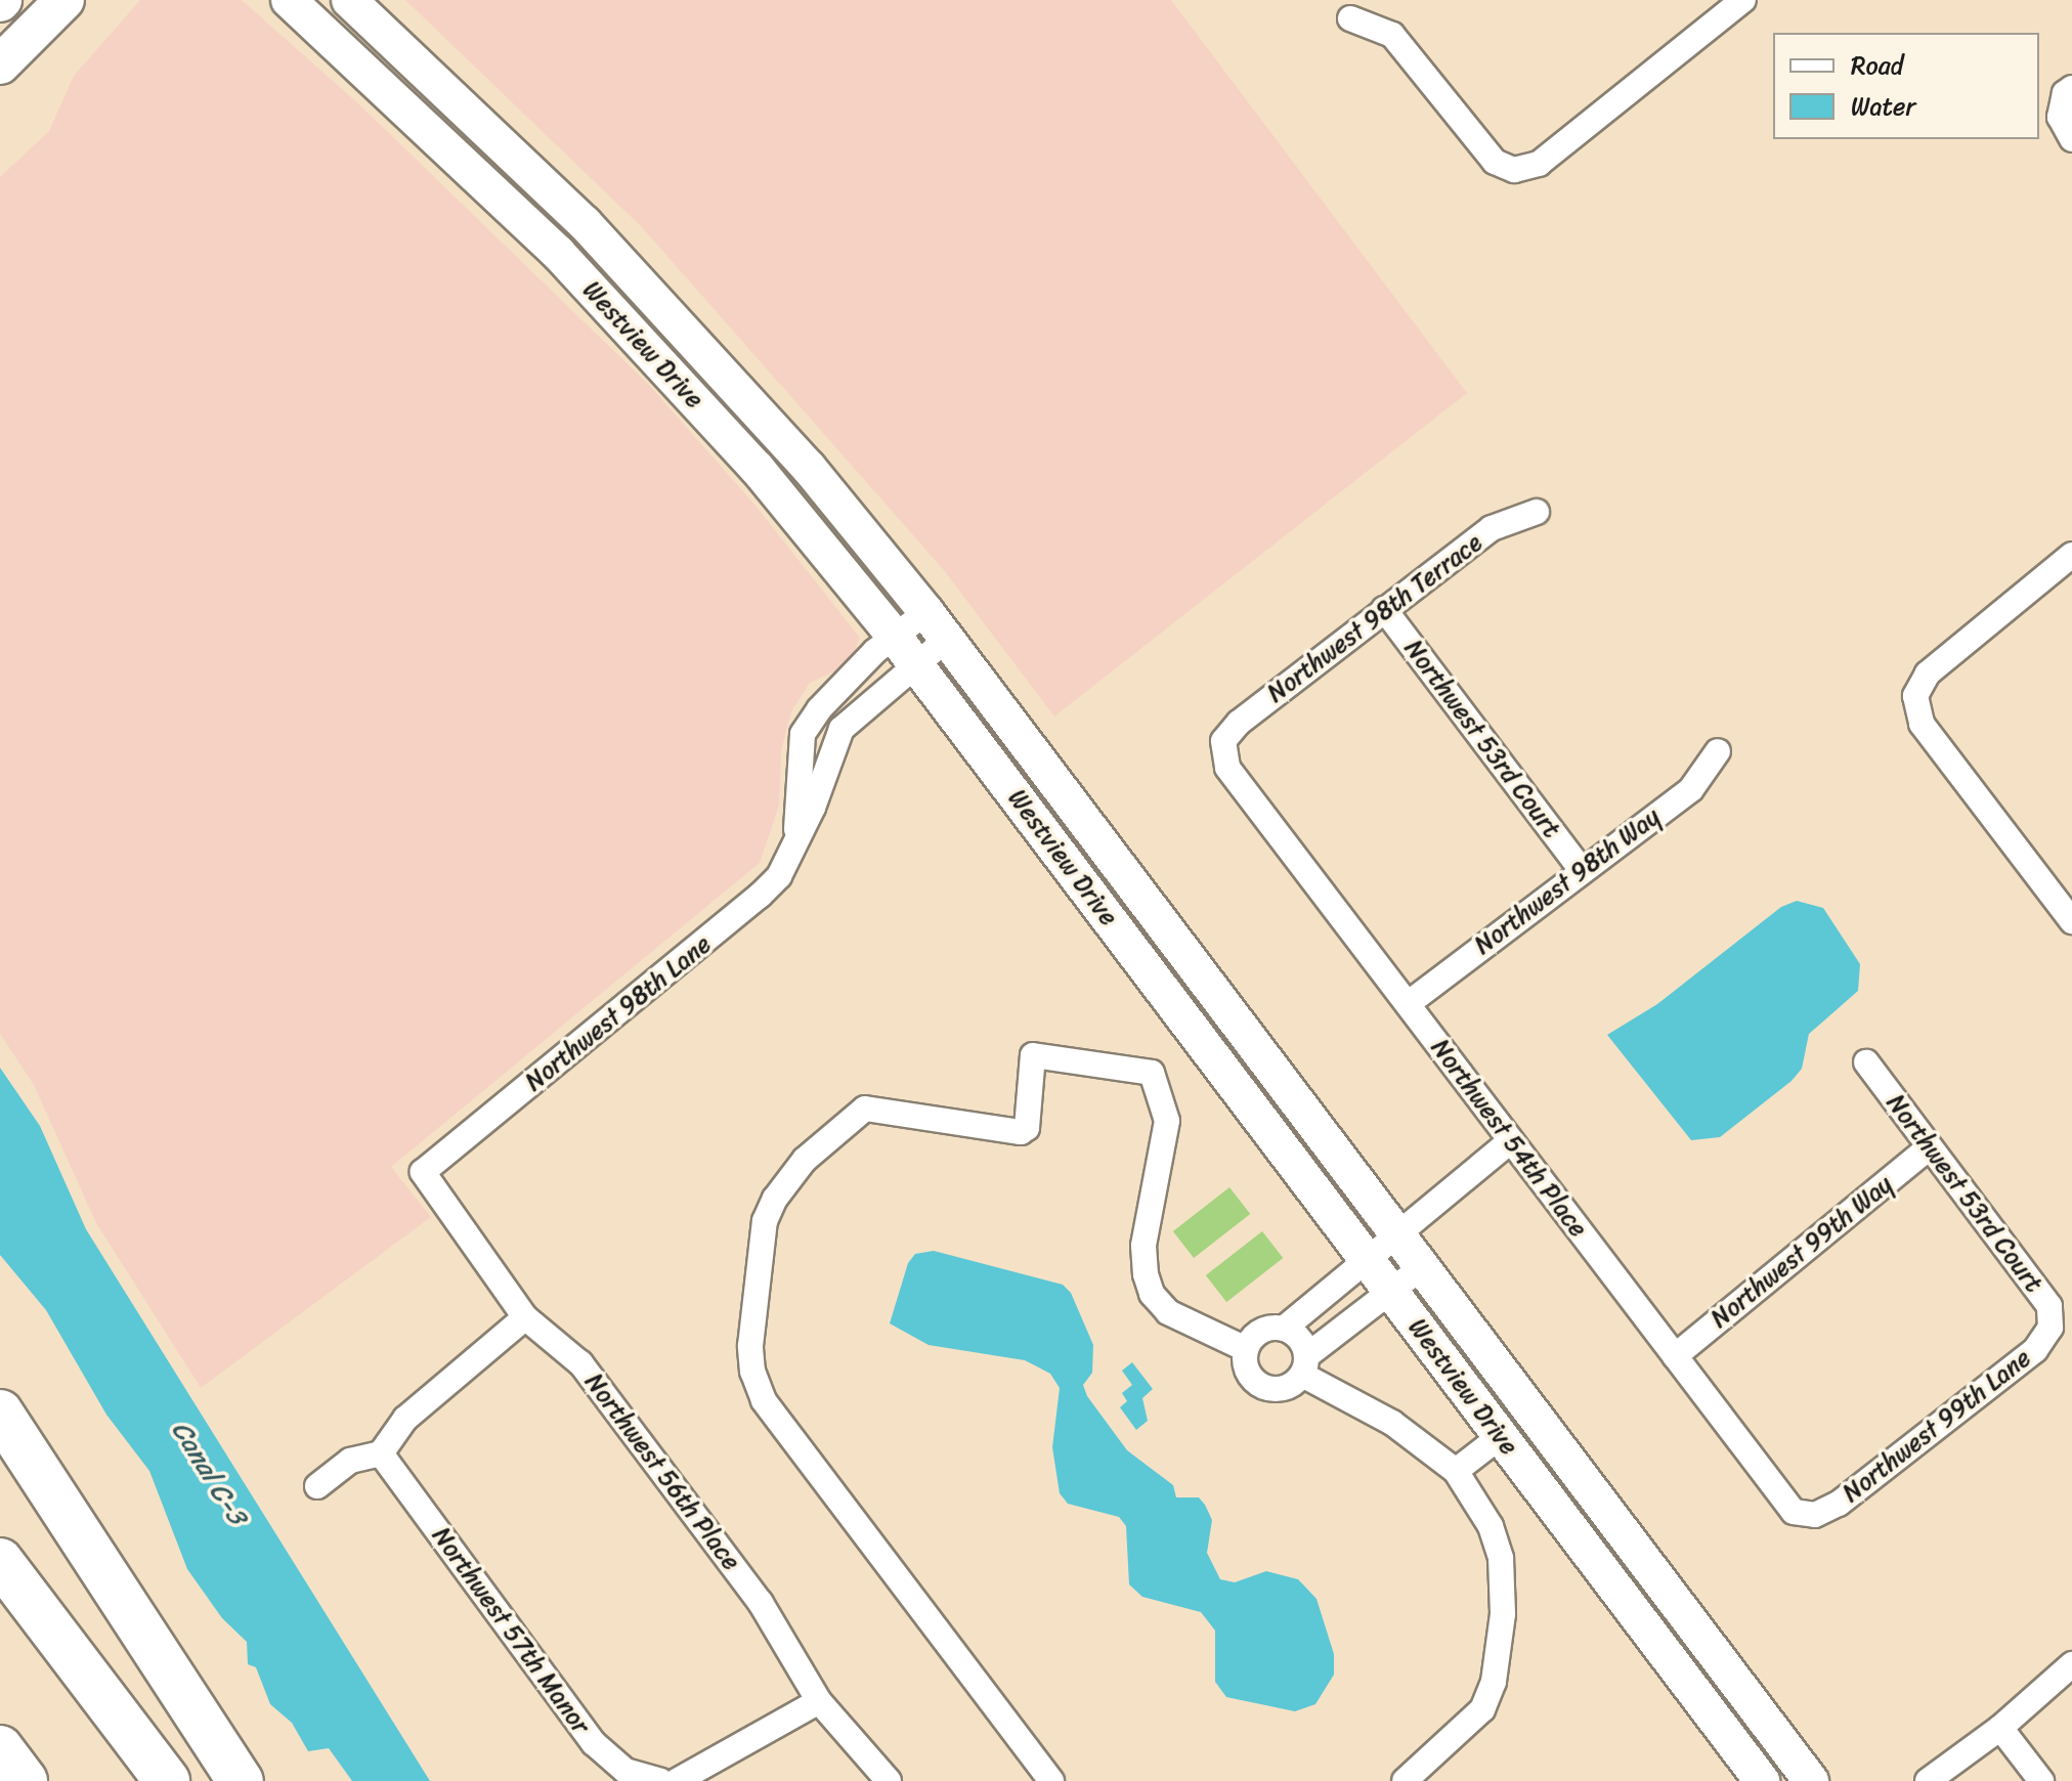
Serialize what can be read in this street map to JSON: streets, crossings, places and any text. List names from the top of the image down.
{
  "streets": {
    "street": [
      "Westview Drive",
      "Northwest 98th Terrace",
      "Northwest 53rd Court",
      "Northwest 98th Way",
      "Northwest 98th Lane",
      "Northwest 54th Place",
      "Northwest 99th Way",
      "Northwest 99th Lane",
      "Northwest 56th Place",
      "Northwest 57th Manor"
    ]
  },
  "crossings": [
    ["Westview Drive", "Northwest 98th Lane"],
    ["Northwest 98th Terrace", "Northwest 53rd Court"],
    ["Northwest 98th Terrace", "Northwest 54th Place"],
    ["Northwest 53rd Court", "Northwest 98th Way"],
    ["Northwest 53rd Court", "Northwest 99th Way"],
    ["Northwest 53rd Court", "Northwest 99th Lane"],
    ["Northwest 98th Way", "Northwest 54th Place"],
    ["Northwest 98th Lane", "Northwest 56th Place"],
    ["Northwest 54th Place", "Northwest 99th Way"],
    ["Northwest 54th Place", "Northwest 99th Lane"]
  ],
  "water": ["Canal C-3"],
  "legend": ["Road", "Water"]
}
